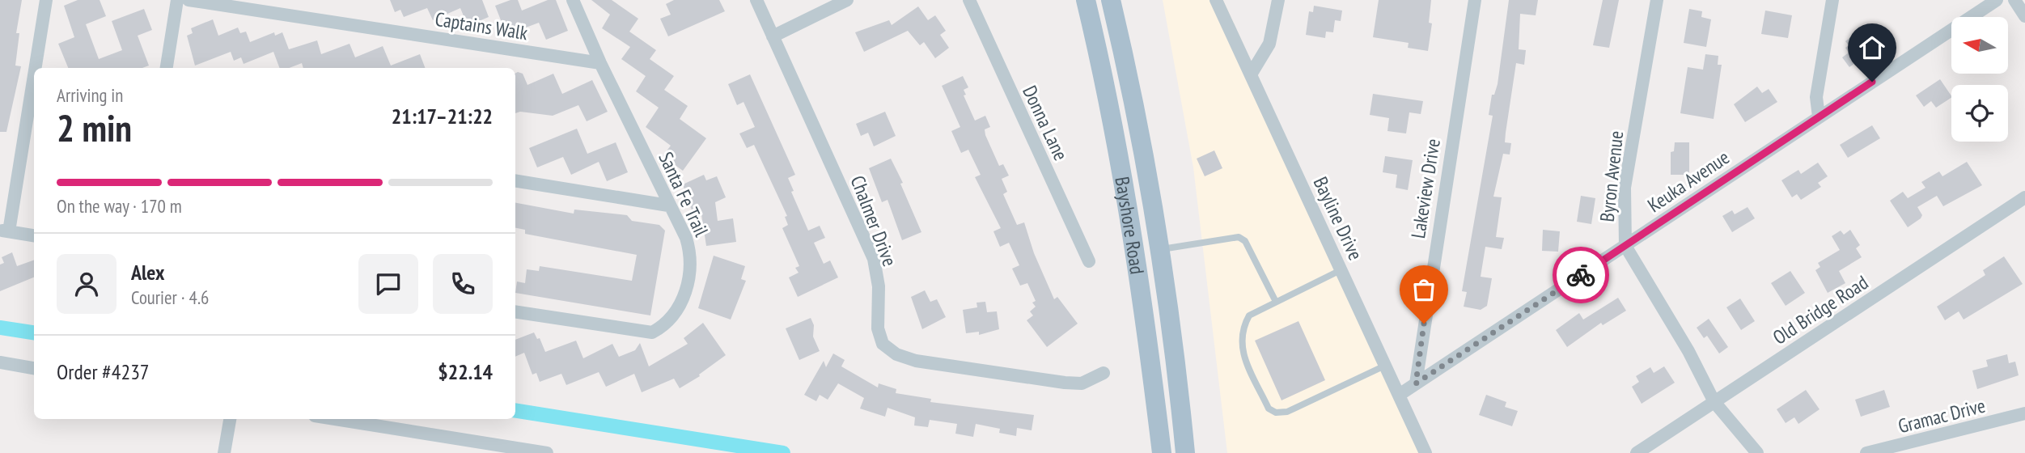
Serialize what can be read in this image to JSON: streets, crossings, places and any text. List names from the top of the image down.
{
  "streets": {
    "main road": ["Bayshore Road"],
    "street": [
      "Captains Walk",
      "Donna Lane",
      "Byron Avenue",
      "Keuka Avenue",
      "Lakeview Drive",
      "Santa Fe Trail",
      "Bayline Drive",
      "Chalmer Drive",
      "Old Bridge Road",
      "Gramac Drive"
    ]
  },
  "crossings": [
    ["Captains Walk", "Santa Fe Trail"],
    ["Byron Avenue", "Keuka Avenue"],
    ["Byron Avenue", "Old Bridge Road"],
    ["Keuka Avenue", "Lakeview Drive"],
    ["Keuka Avenue", "Bayline Drive"]
  ],
  "north": "left",
  "page": {
    "heading": ["2 min", "Arriving in", "21:17–21:22"],
    "panel": [
      "Alex",
      "Courier · 4.6",
      "Order #4237",
      "$22.14"
    ],
    "bar": "On the way · 170 m"
  }
}
